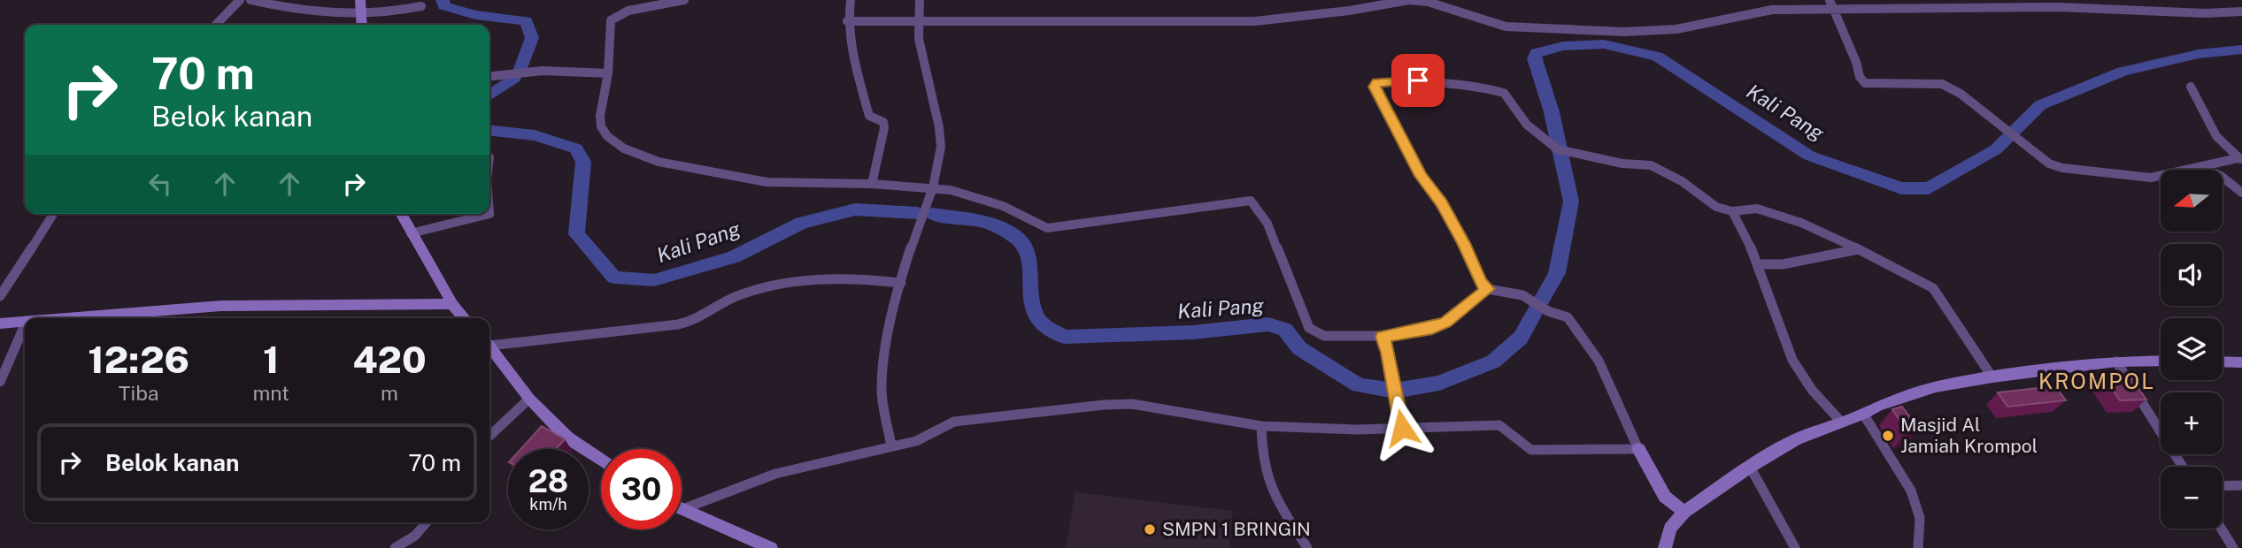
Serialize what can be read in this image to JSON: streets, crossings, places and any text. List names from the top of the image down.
{
  "districts": ["KROMPOL"],
  "water": ["Kali Pang"],
  "places": ["Masjid Al Jamiah Krompol", "SMPN 1 BRINGIN"],
  "north": "left",
  "page": {
    "turn": ["70 m", "Belok kanan"],
    "map_buttons": ["+", "−"],
    "eta": [
      "12:26",
      "Tiba",
      "1",
      "mnt",
      "420",
      "m"
    ],
    "list": [
      {
        "name": "Belok kanan",
        "value": "70 m"
      }
    ],
    "speed": "28 km/h",
    "limit": "30"
  }
}
